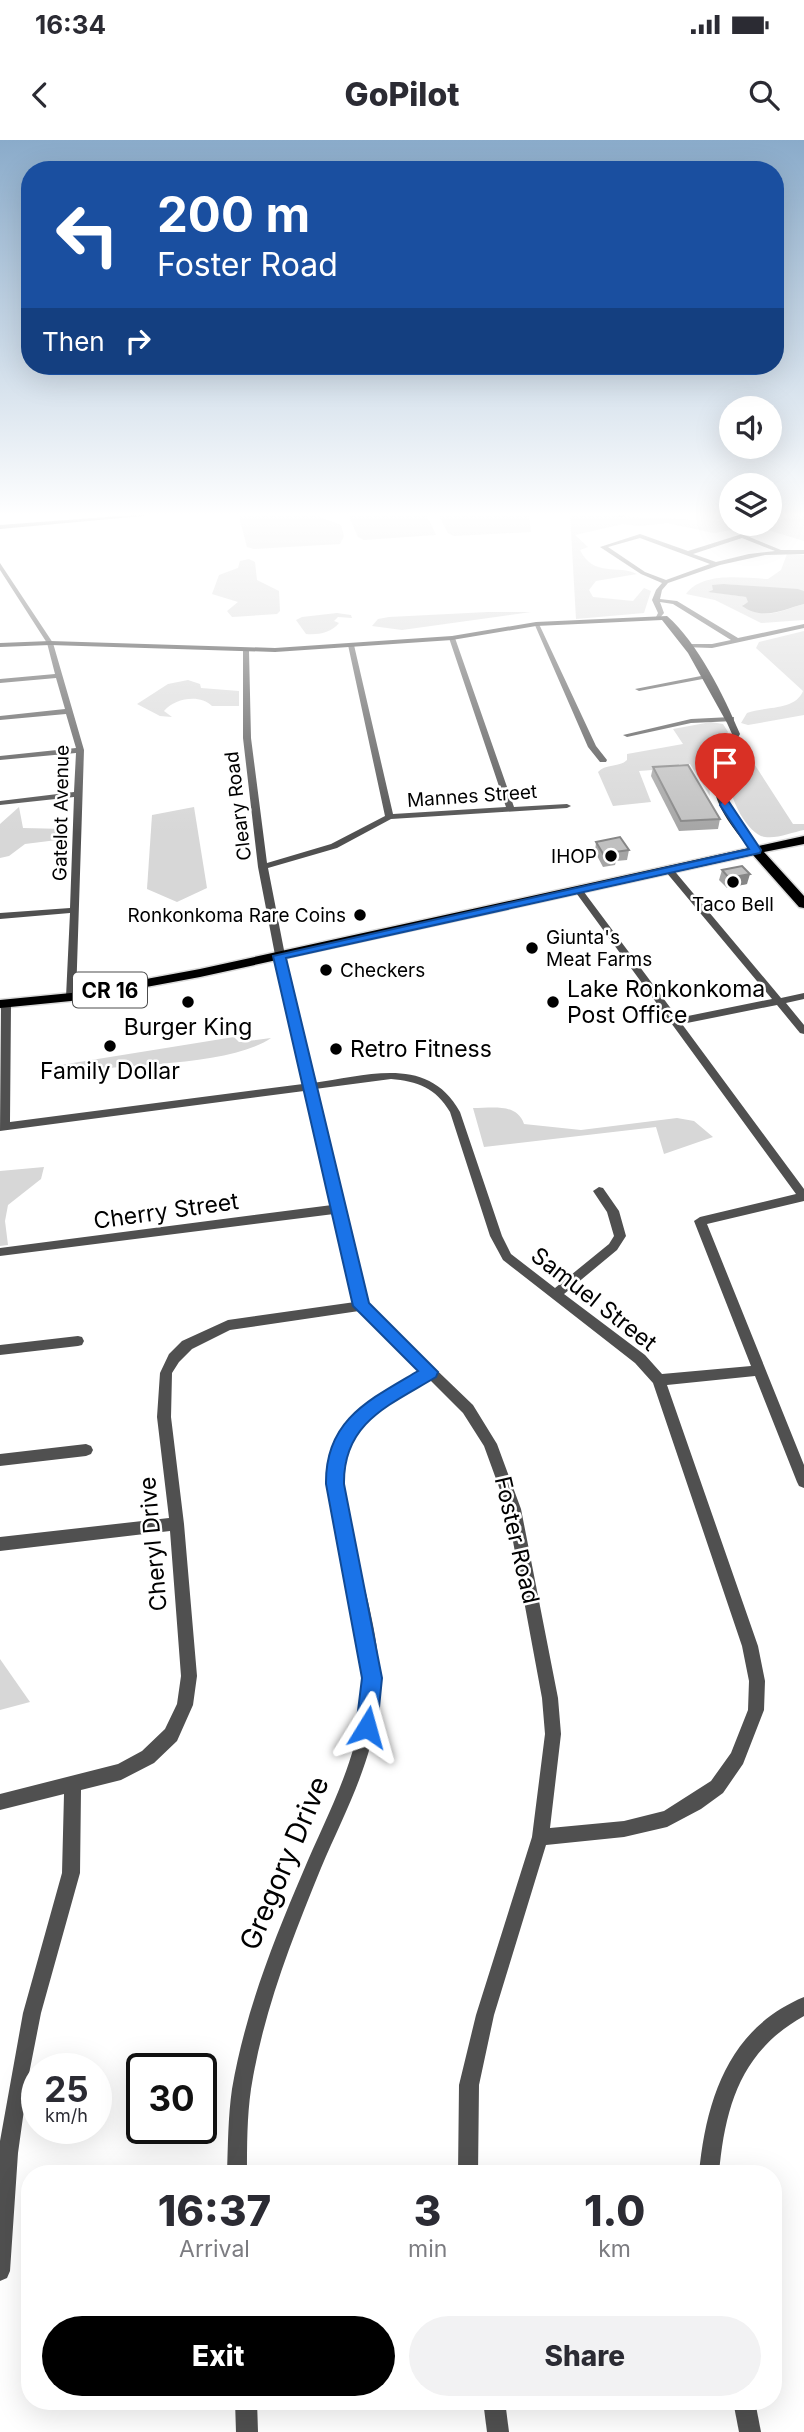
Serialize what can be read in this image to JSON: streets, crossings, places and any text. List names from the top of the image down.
{
  "streets": {
    "main road": ["CR 16"],
    "street": [
      "Mannes Street",
      "Cleary Road",
      "Gatelot Avenue",
      "Cherry Street",
      "Samuel Street",
      "Foster Road",
      "Cheryl Drive",
      "Gregory Drive"
    ]
  },
  "crossings": [
    ["Mannes Street", "Cleary Road"],
    ["Cleary Road", "CR 16"],
    ["Gatelot Avenue", "CR 16"],
    ["Samuel Street", "Foster Road"],
    ["Foster Road", "Cheryl Drive"],
    ["Foster Road", "Gregory Drive"]
  ],
  "places": [
    "IHOP",
    "Taco Bell",
    "Ronkonkoma Rare Coins",
    "Giunta's Meat Farms",
    "Checkers",
    "Burger King",
    "Lake Ronkonkoma Post Office",
    "Family Dollar",
    "Retro Fitness"
  ],
  "page": {
    "status": "16:34",
    "header": "GoPilot",
    "turn": ["200 m", "Foster Road"],
    "then": "Then",
    "speed": "25 km/h",
    "limit": "30",
    "eta": [
      "16:37",
      "Arrival",
      "3",
      "min",
      "1.0",
      "km"
    ],
    "buttons": ["Exit", "Share"]
  }
}
